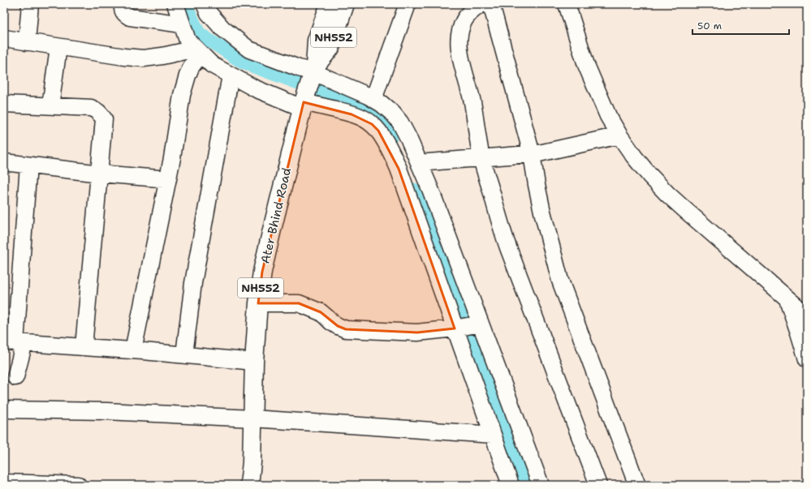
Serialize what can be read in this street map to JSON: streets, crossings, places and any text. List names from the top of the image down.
{
  "streets": {
    "highway": ["NH552", "Ater Bhind Road"]
  },
  "scale_bar": "50 m"
}
